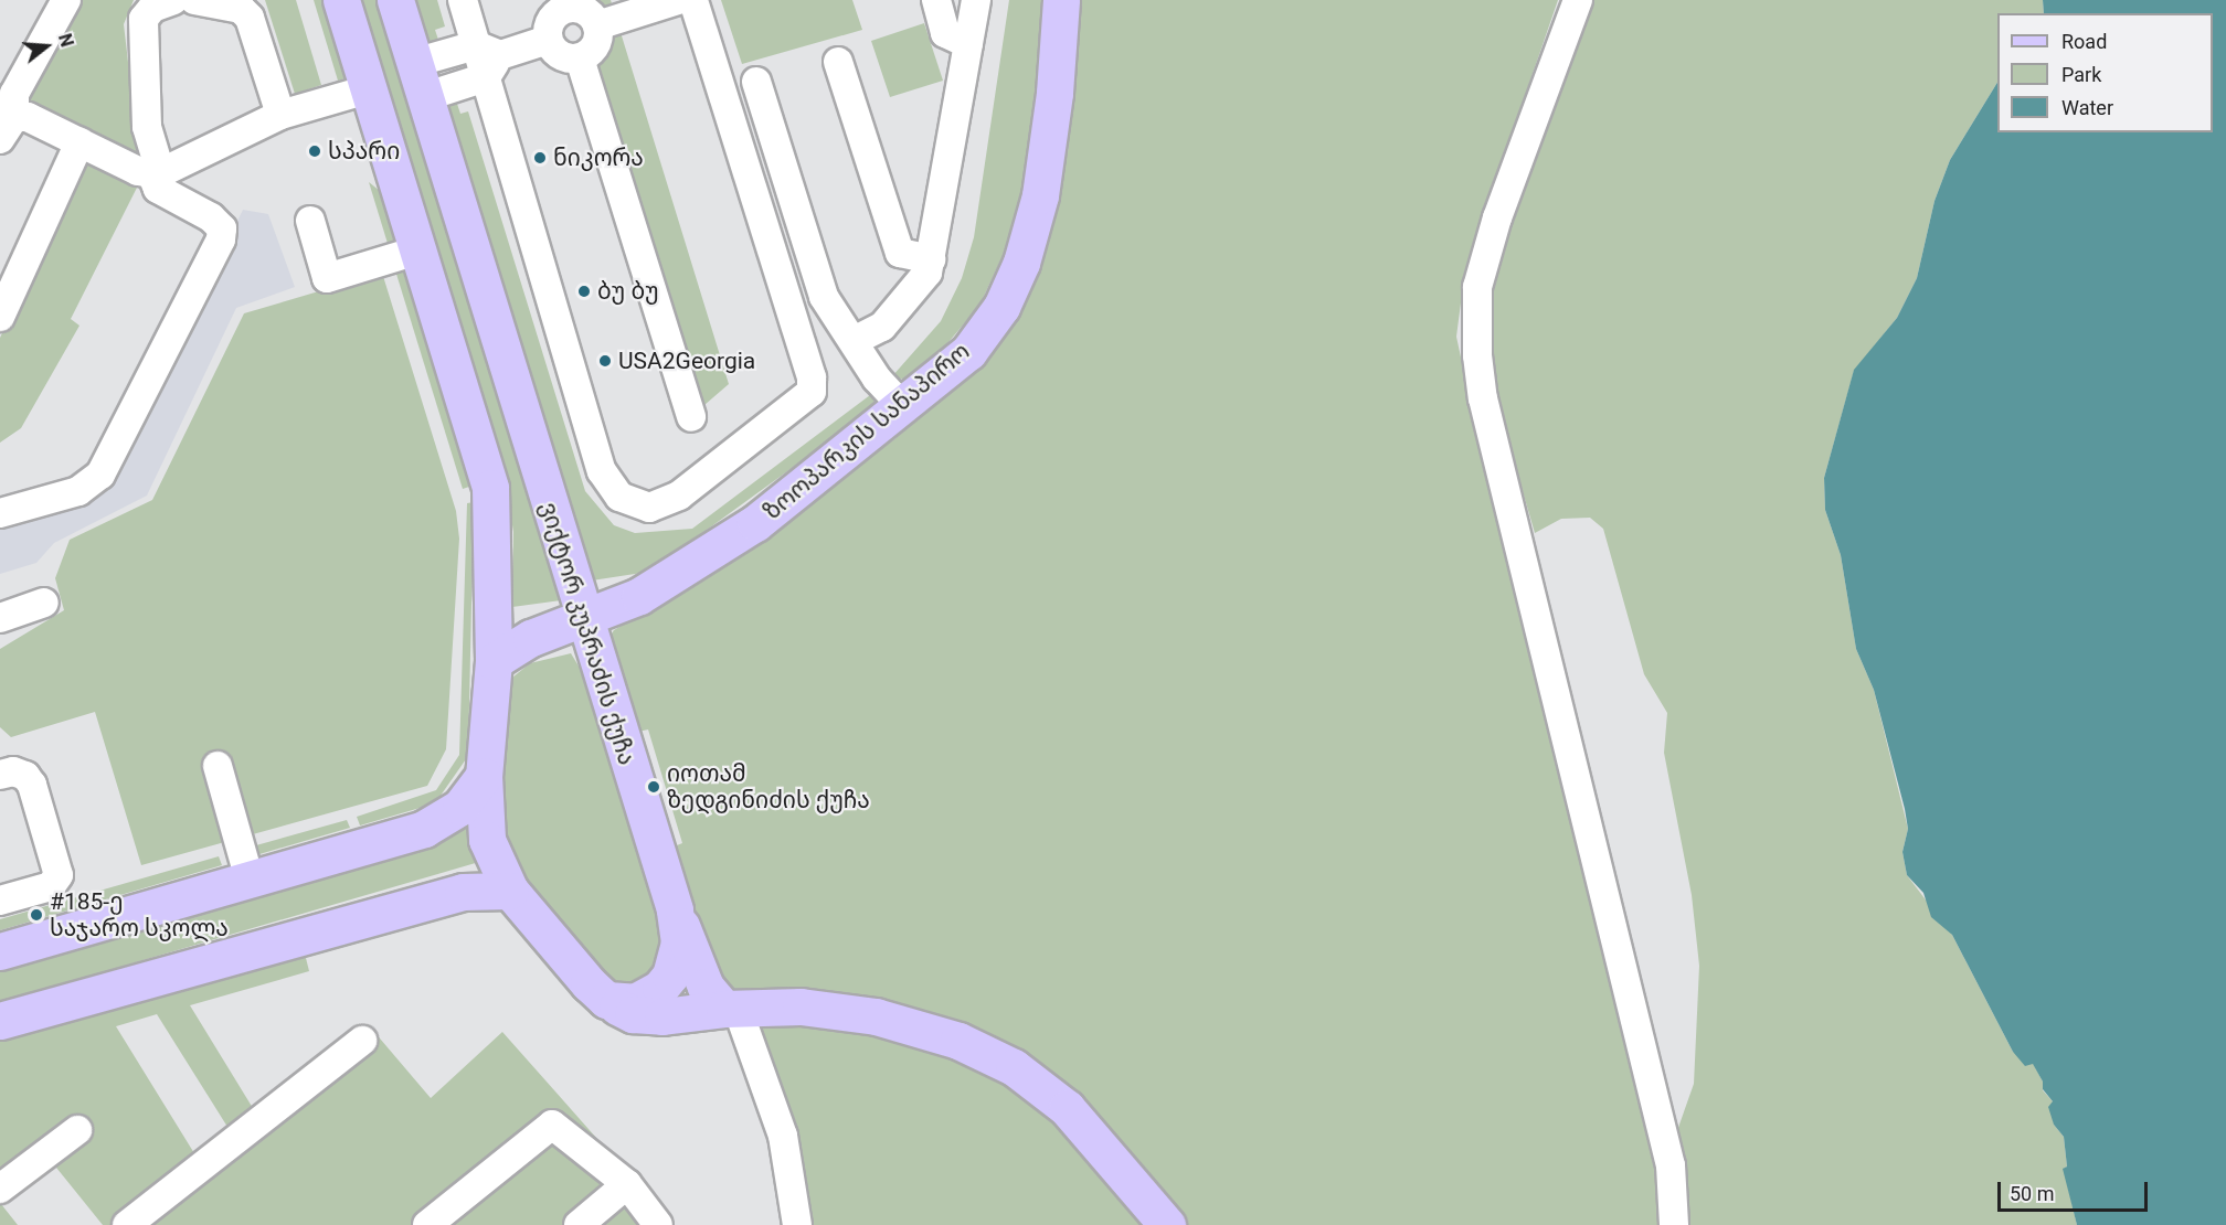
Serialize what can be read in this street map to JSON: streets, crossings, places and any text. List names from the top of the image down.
{
  "streets": {
    "main road": ["ზოოპარკის სანაპირო", "ვიქტორ კუპრაძის ქუჩა"]
  },
  "crossings": [
    ["ზოოპარკის სანაპირო", "ვიქტორ კუპრაძის ქუჩა"]
  ],
  "places": [
    "სპარი",
    "ნიკორა",
    "ბუ ბუ",
    "USA2Georgia",
    "იოთამ ზედგინიძის ქუჩა",
    "#185-ე საჯარო სკოლა"
  ],
  "legend": ["Road", "Park", "Water"],
  "scale_bar": "50 m",
  "north": "right"
}
